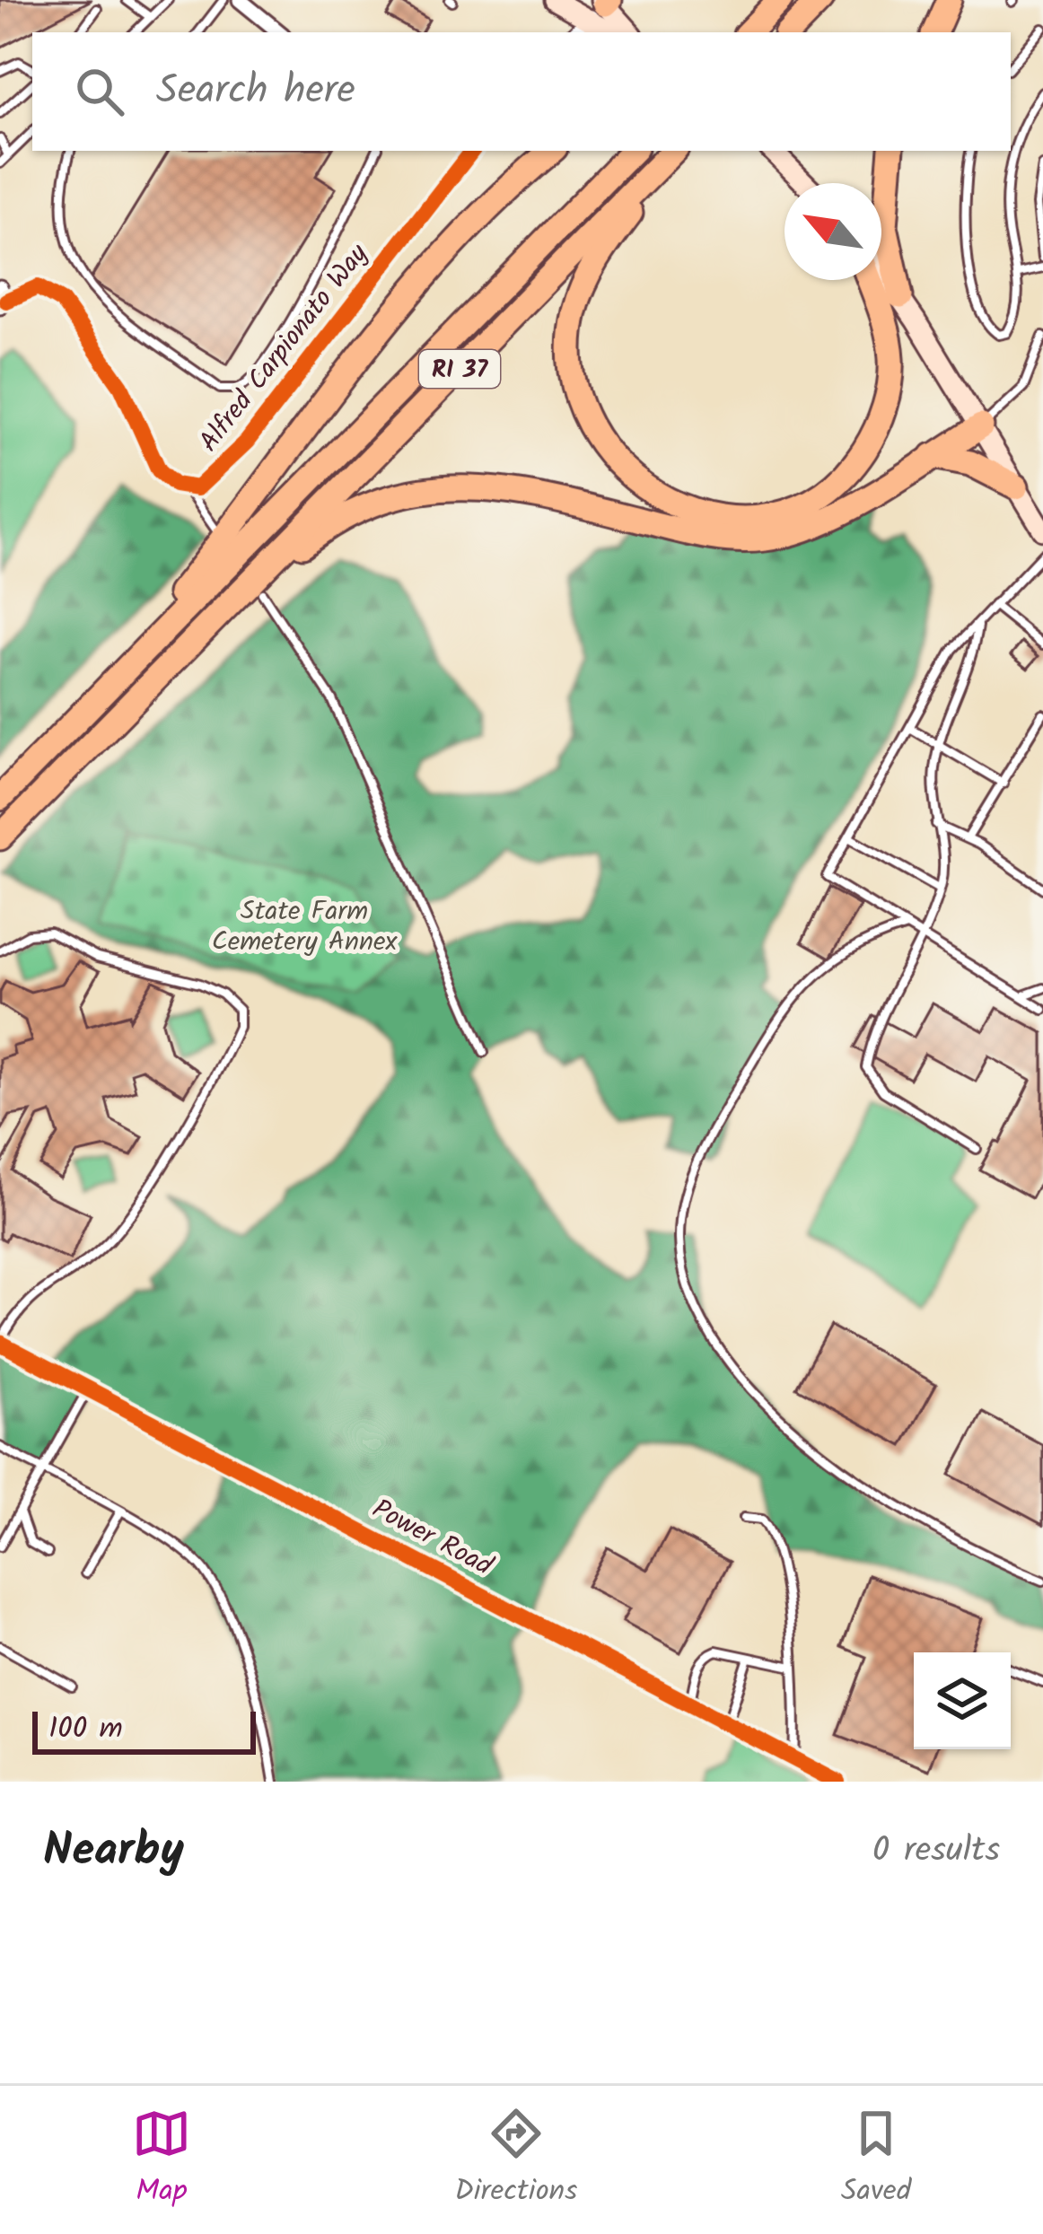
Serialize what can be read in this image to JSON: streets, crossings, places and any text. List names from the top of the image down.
{
  "streets": {
    "highway": ["RI 37"],
    "street": ["Alfred Carpionato Way", "Power Road"]
  },
  "parks": ["State Farm Cemetery Annex"],
  "scale_bar": "100 m",
  "north": "top left",
  "page": {
    "search": "Search here",
    "scale": "100 m",
    "heading": ["Nearby", "0 results"],
    "nav": ["Map", "Directions", "Saved"]
  }
}
